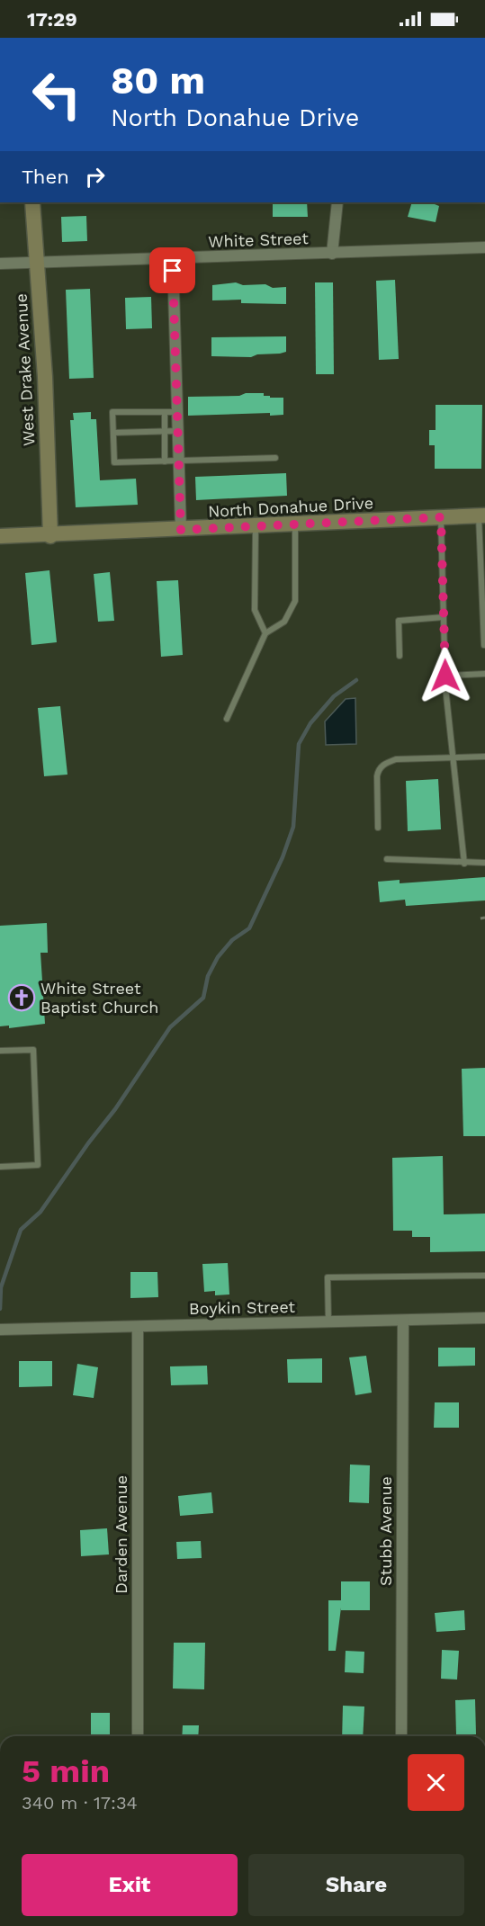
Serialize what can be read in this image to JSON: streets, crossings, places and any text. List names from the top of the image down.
{
  "streets": {
    "street": [
      "White Street",
      "West Drake Avenue",
      "North Donahue Drive",
      "Boykin Street",
      "Stubb Avenue",
      "Darden Avenue"
    ]
  },
  "crossings": [
    ["White Street", "West Drake Avenue"],
    ["West Drake Avenue", "North Donahue Drive"],
    ["Boykin Street", "Stubb Avenue"],
    ["Boykin Street", "Darden Avenue"]
  ],
  "places": {
    "church": ["White Street Baptist Church"]
  },
  "page": {
    "status": "17:29",
    "turn": ["80 m", "North Donahue Drive"],
    "then": "Then",
    "heading": ["5 min", "340 m · 17:34"],
    "buttons": ["Exit", "Share"]
  }
}
